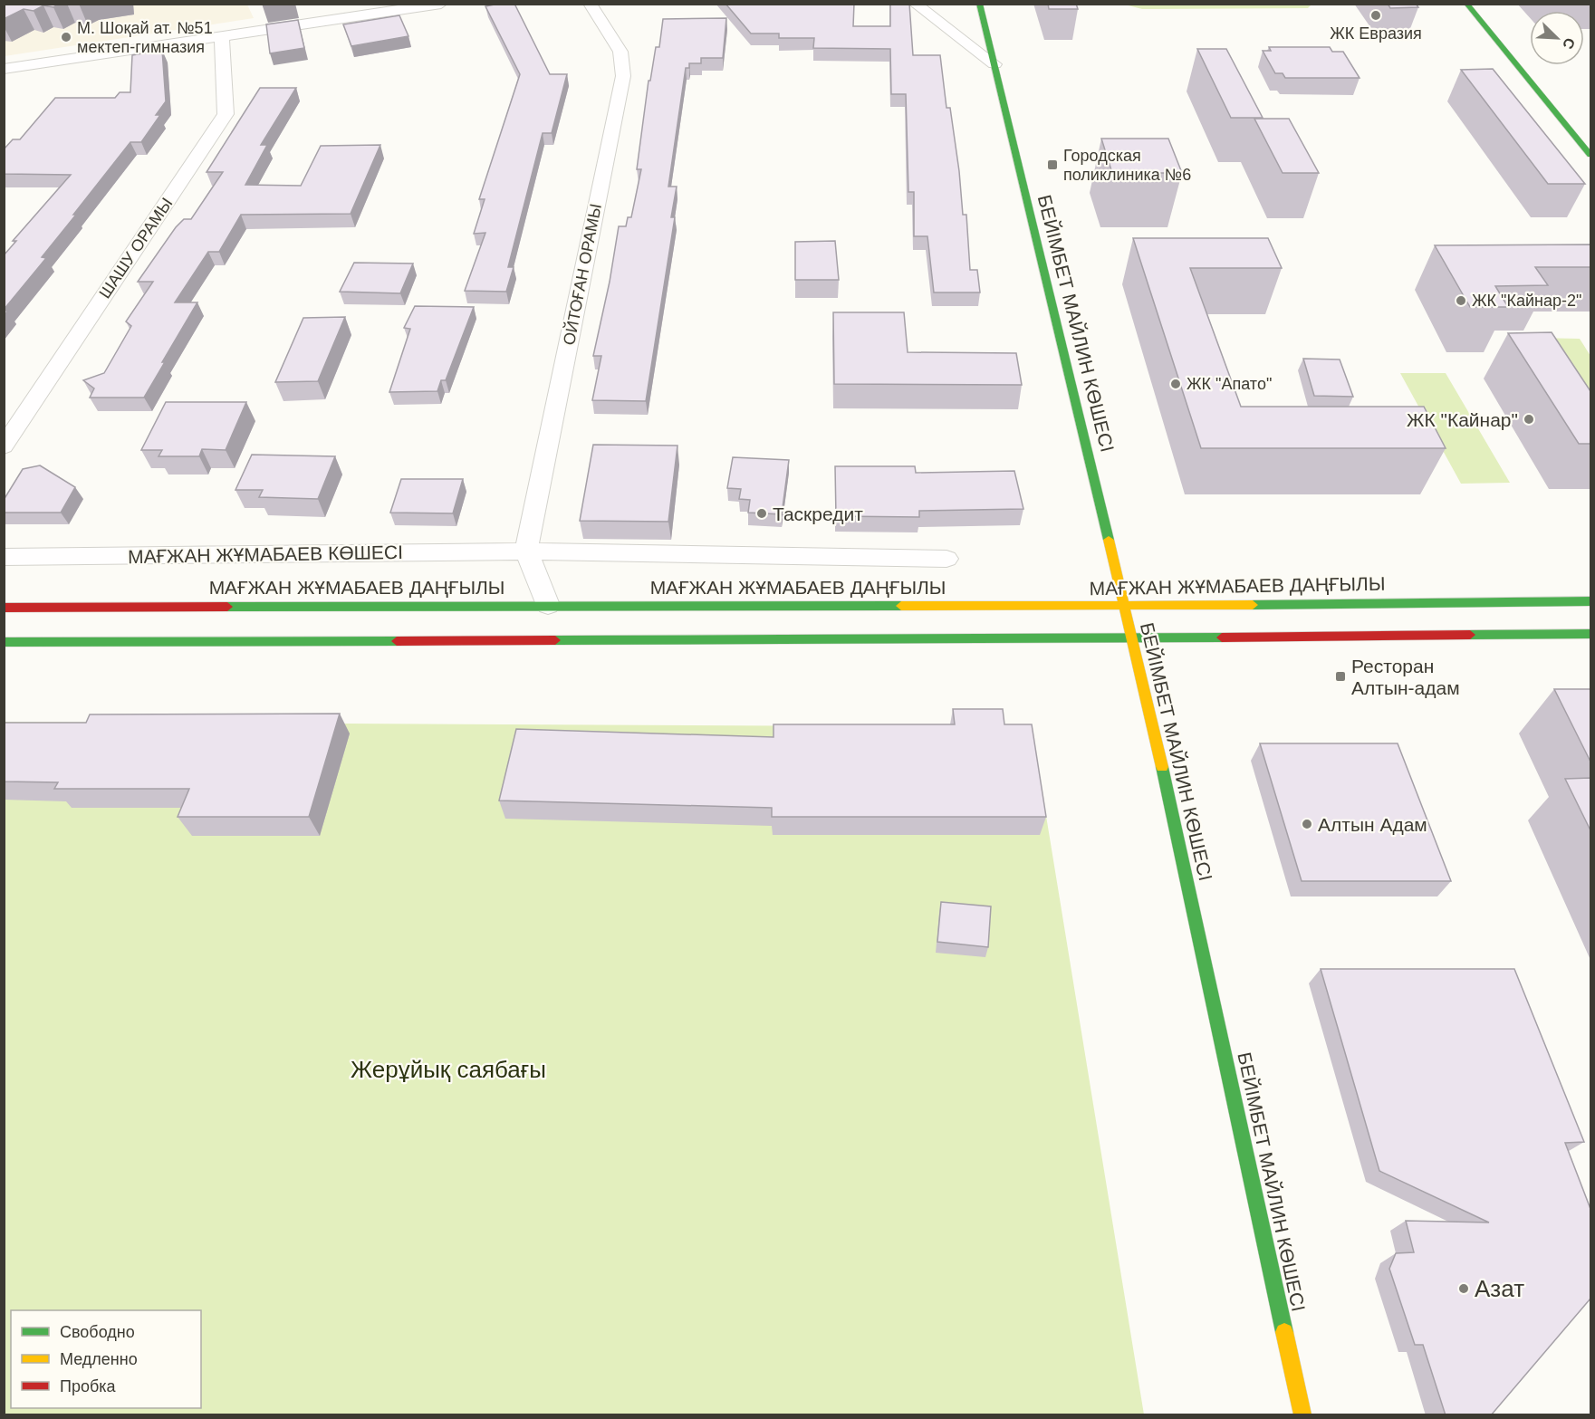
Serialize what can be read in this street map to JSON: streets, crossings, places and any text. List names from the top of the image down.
{
  "streets": {
    "main road": ["БЕЙІМБЕТ МАЙЛИН КӨШЕСІ", "МАҒЖАН ЖҰМАБАЕВ ДАҢҒЫЛЫ"],
    "street": ["ШАШУ ОРАМЫ", "ОЙТОҒАН ОРАМЫ", "МАҒЖАН ЖҰМАБАЕВ КӨШЕСІ"]
  },
  "crossings": [
    ["ОЙТОҒАН ОРАМЫ", "МАҒЖАН ЖҰМАБАЕВ КӨШЕСІ"],
    ["БЕЙІМБЕТ МАЙЛИН КӨШЕСІ", "МАҒЖАН ЖҰМАБАЕВ ДАҢҒЫЛЫ"]
  ],
  "parks": ["Жерұйық саябағы"],
  "places": {
    "other": [
      "ЖК Евразия",
      "М. Шоқай ат. №51 мектеп-гимназия",
      "ЖК \"Кайнар-2\"",
      "ЖК \"Апато\"",
      "ЖК \"Кайнар\"",
      "Таскредит",
      "Алтын Адам",
      "Азат"
    ],
    "transit": ["Городская поликлиника №6", "Ресторан Алтын-адам"]
  },
  "legend": ["Свободно", "Медленно", "Пробка"],
  "north": "bottom right"
}
